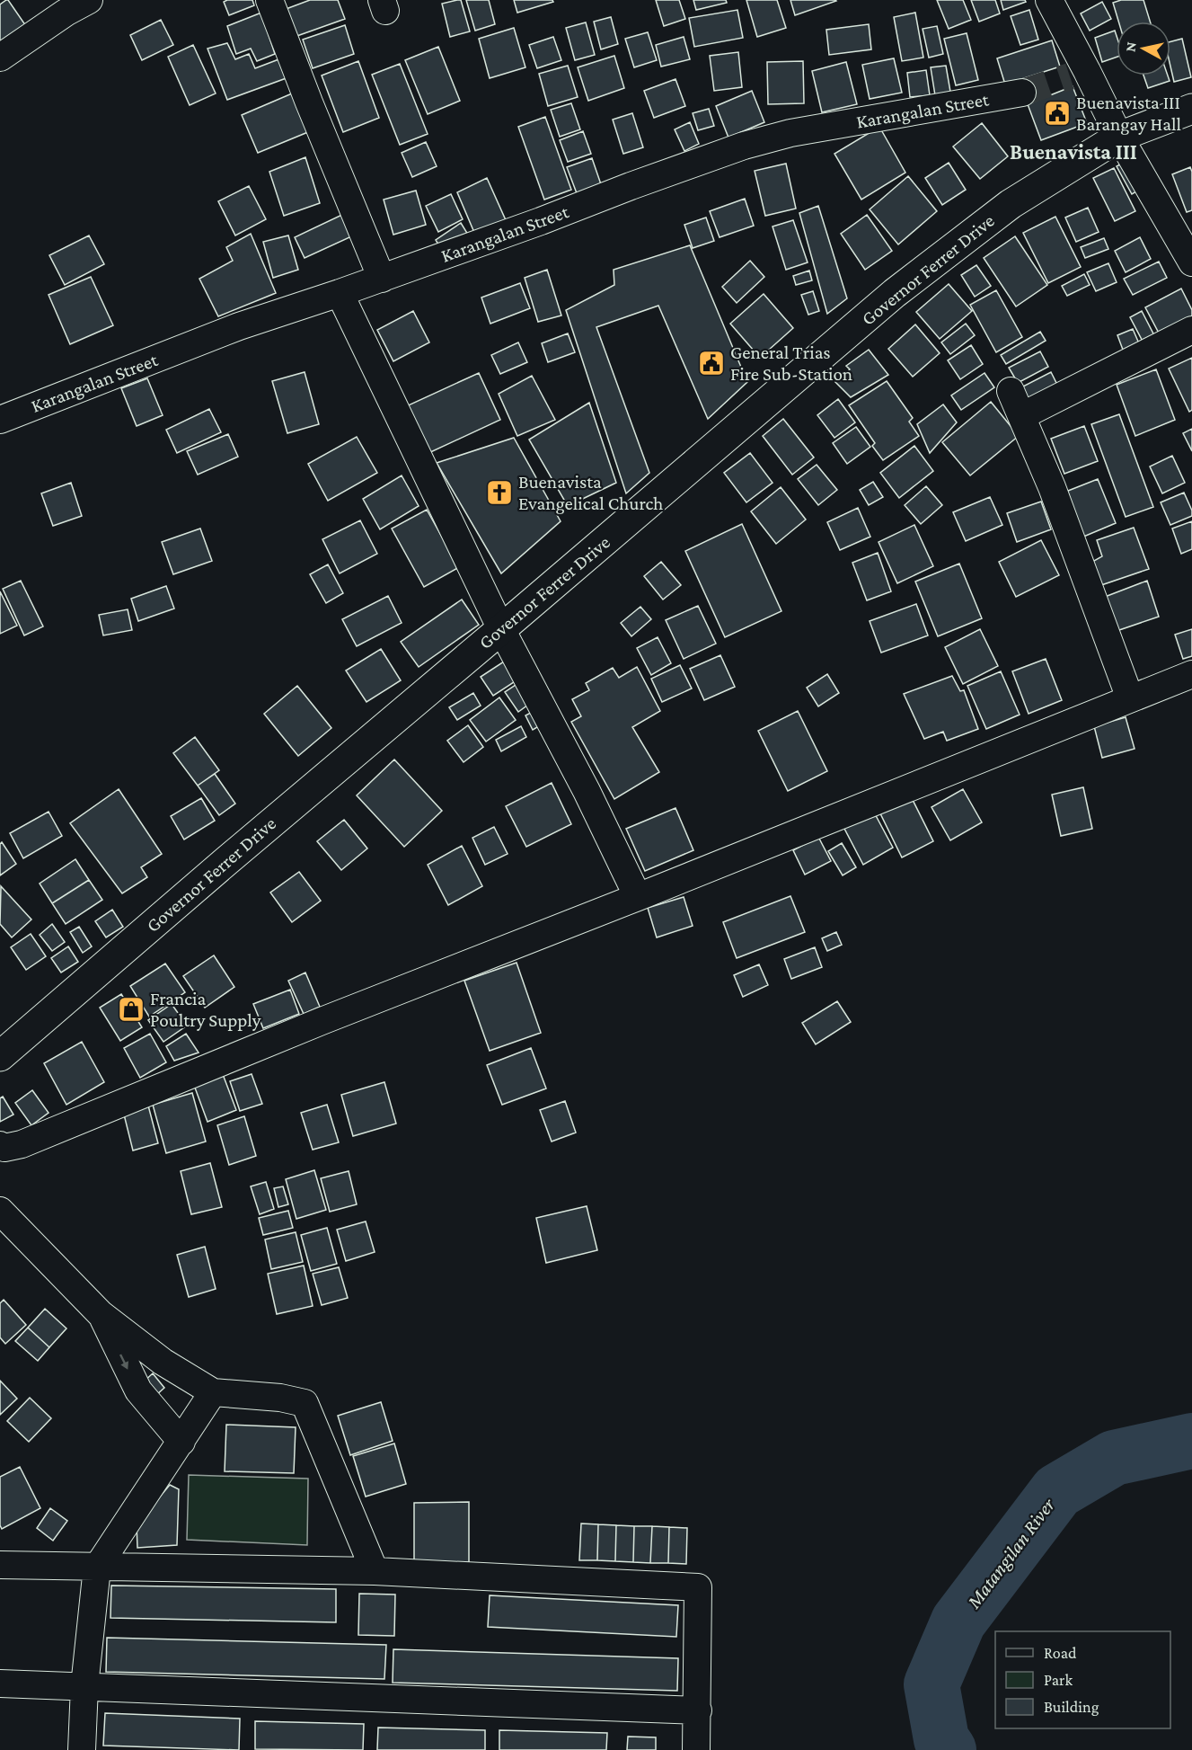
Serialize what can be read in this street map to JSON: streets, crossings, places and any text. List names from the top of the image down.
{
  "streets": {
    "main road": ["Governor Ferrer Drive"],
    "street": ["Karangalan Street"]
  },
  "districts": ["Buenavista III"],
  "water": ["Matangilan River"],
  "places": {
    "public building": ["Buenavista III Barangay Hall", "General Trias Fire Sub-Station"],
    "church": ["Buenavista Evangelical Church"],
    "shop": ["Francia Poultry Supply"]
  },
  "legend": ["Road", "Park", "Building"],
  "north": "left"
}
